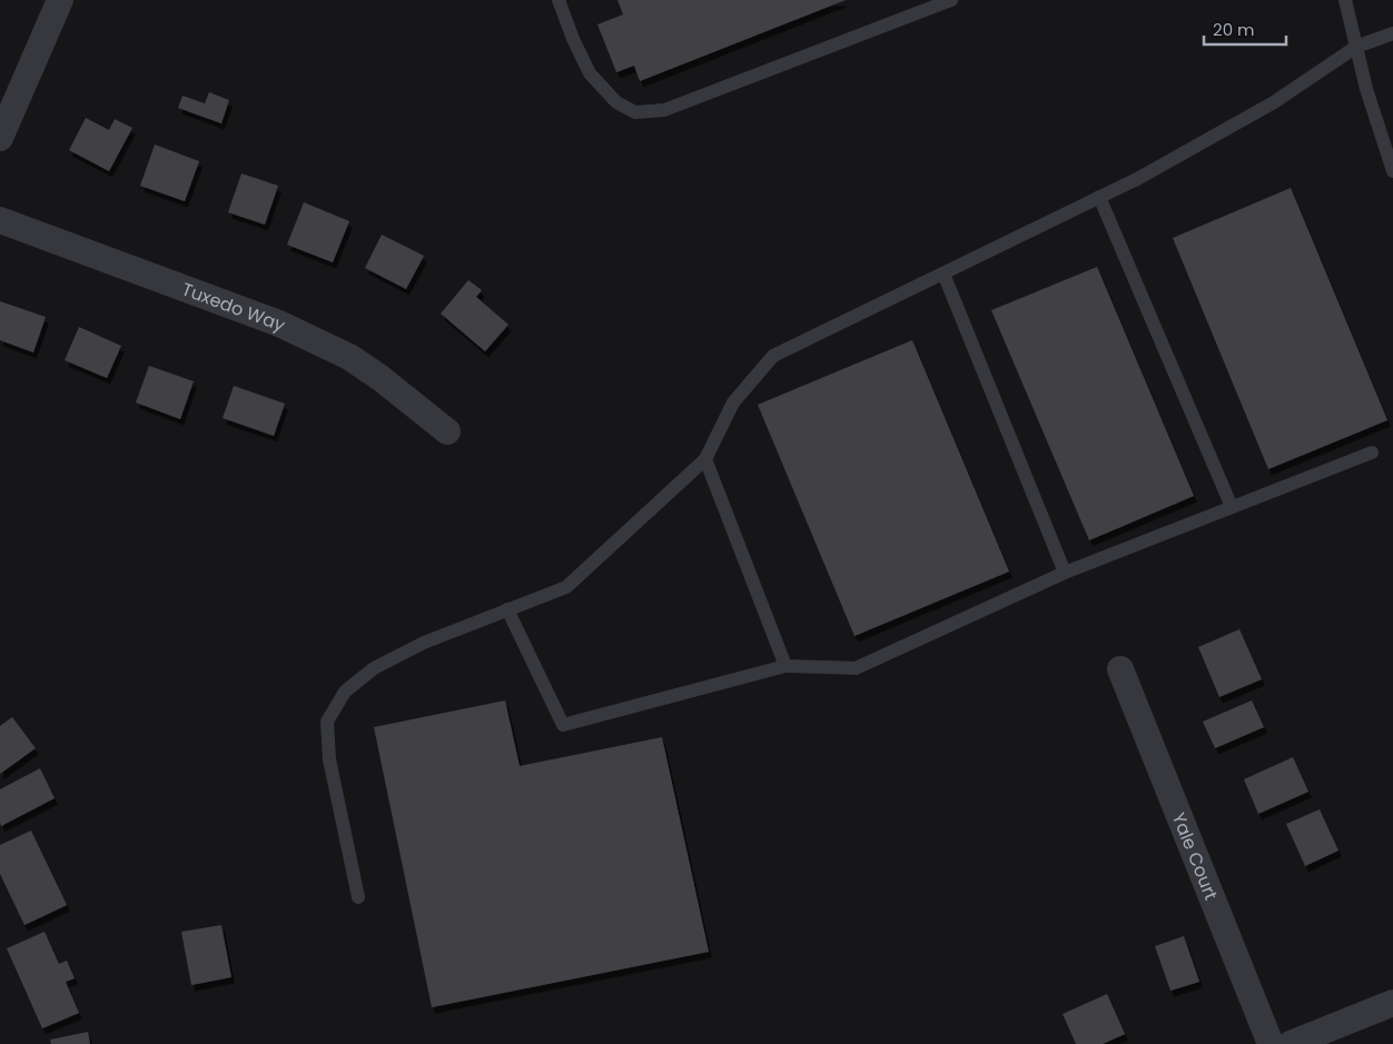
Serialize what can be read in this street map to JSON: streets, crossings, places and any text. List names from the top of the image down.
{
  "streets": {
    "street": ["Tuxedo Way", "Yale Court"]
  },
  "scale_bar": "20 m"
}
